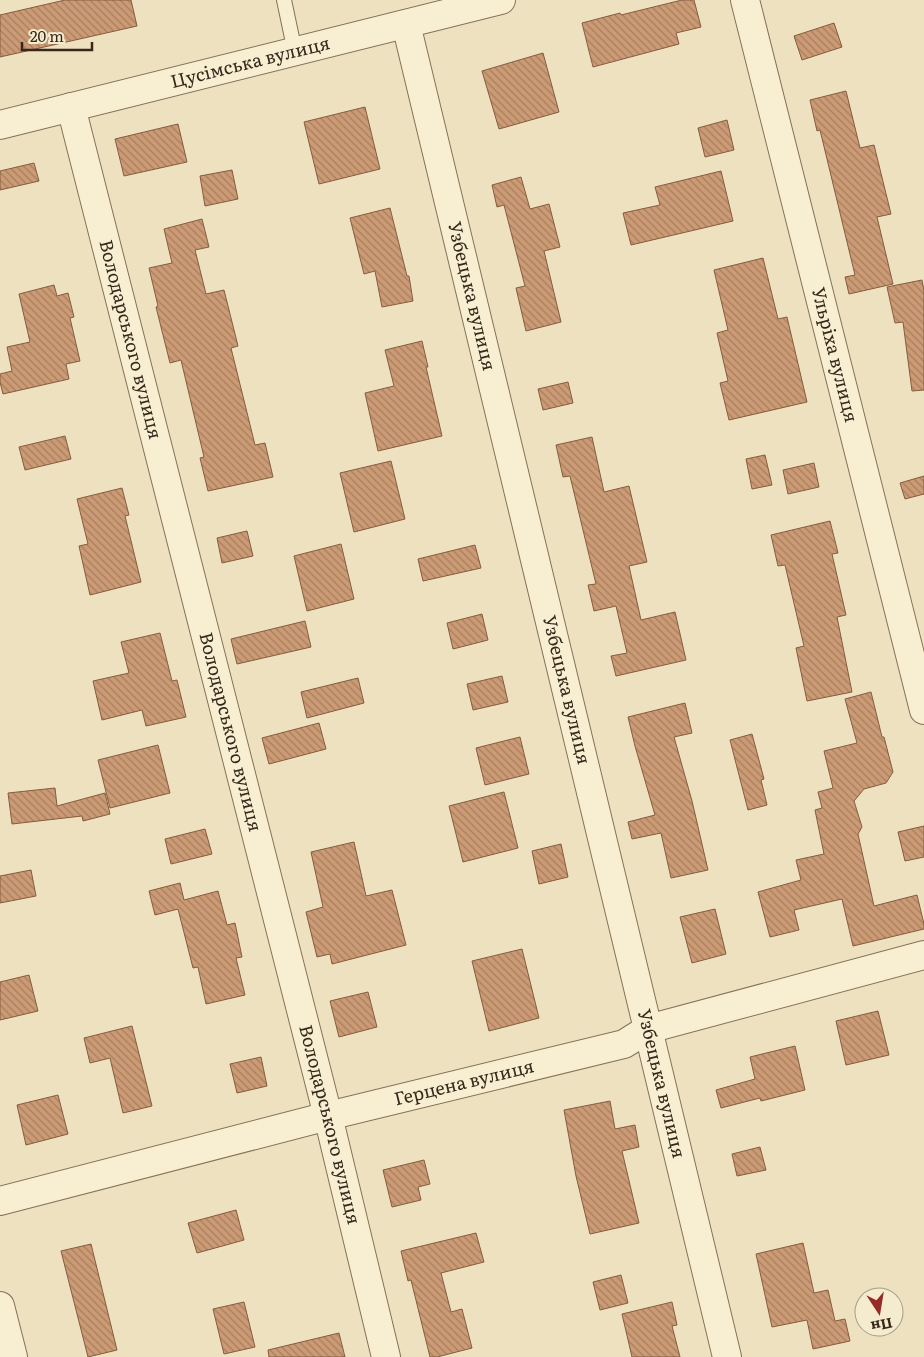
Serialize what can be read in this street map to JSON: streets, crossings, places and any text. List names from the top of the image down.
{
  "streets": {
    "street": [
      "Цусімська вулиця",
      "Узбецька вулиця",
      "Володарського вулиця",
      "Ульріха вулиця",
      "Герцена вулиця"
    ]
  },
  "crossings": [
    ["Цусімська вулиця", "Узбецька вулиця"],
    ["Цусімська вулиця", "Володарського вулиця"],
    ["Узбецька вулиця", "Герцена вулиця"],
    ["Володарського вулиця", "Герцена вулиця"]
  ],
  "scale_bar": "20 m",
  "north": "bottom"
}
